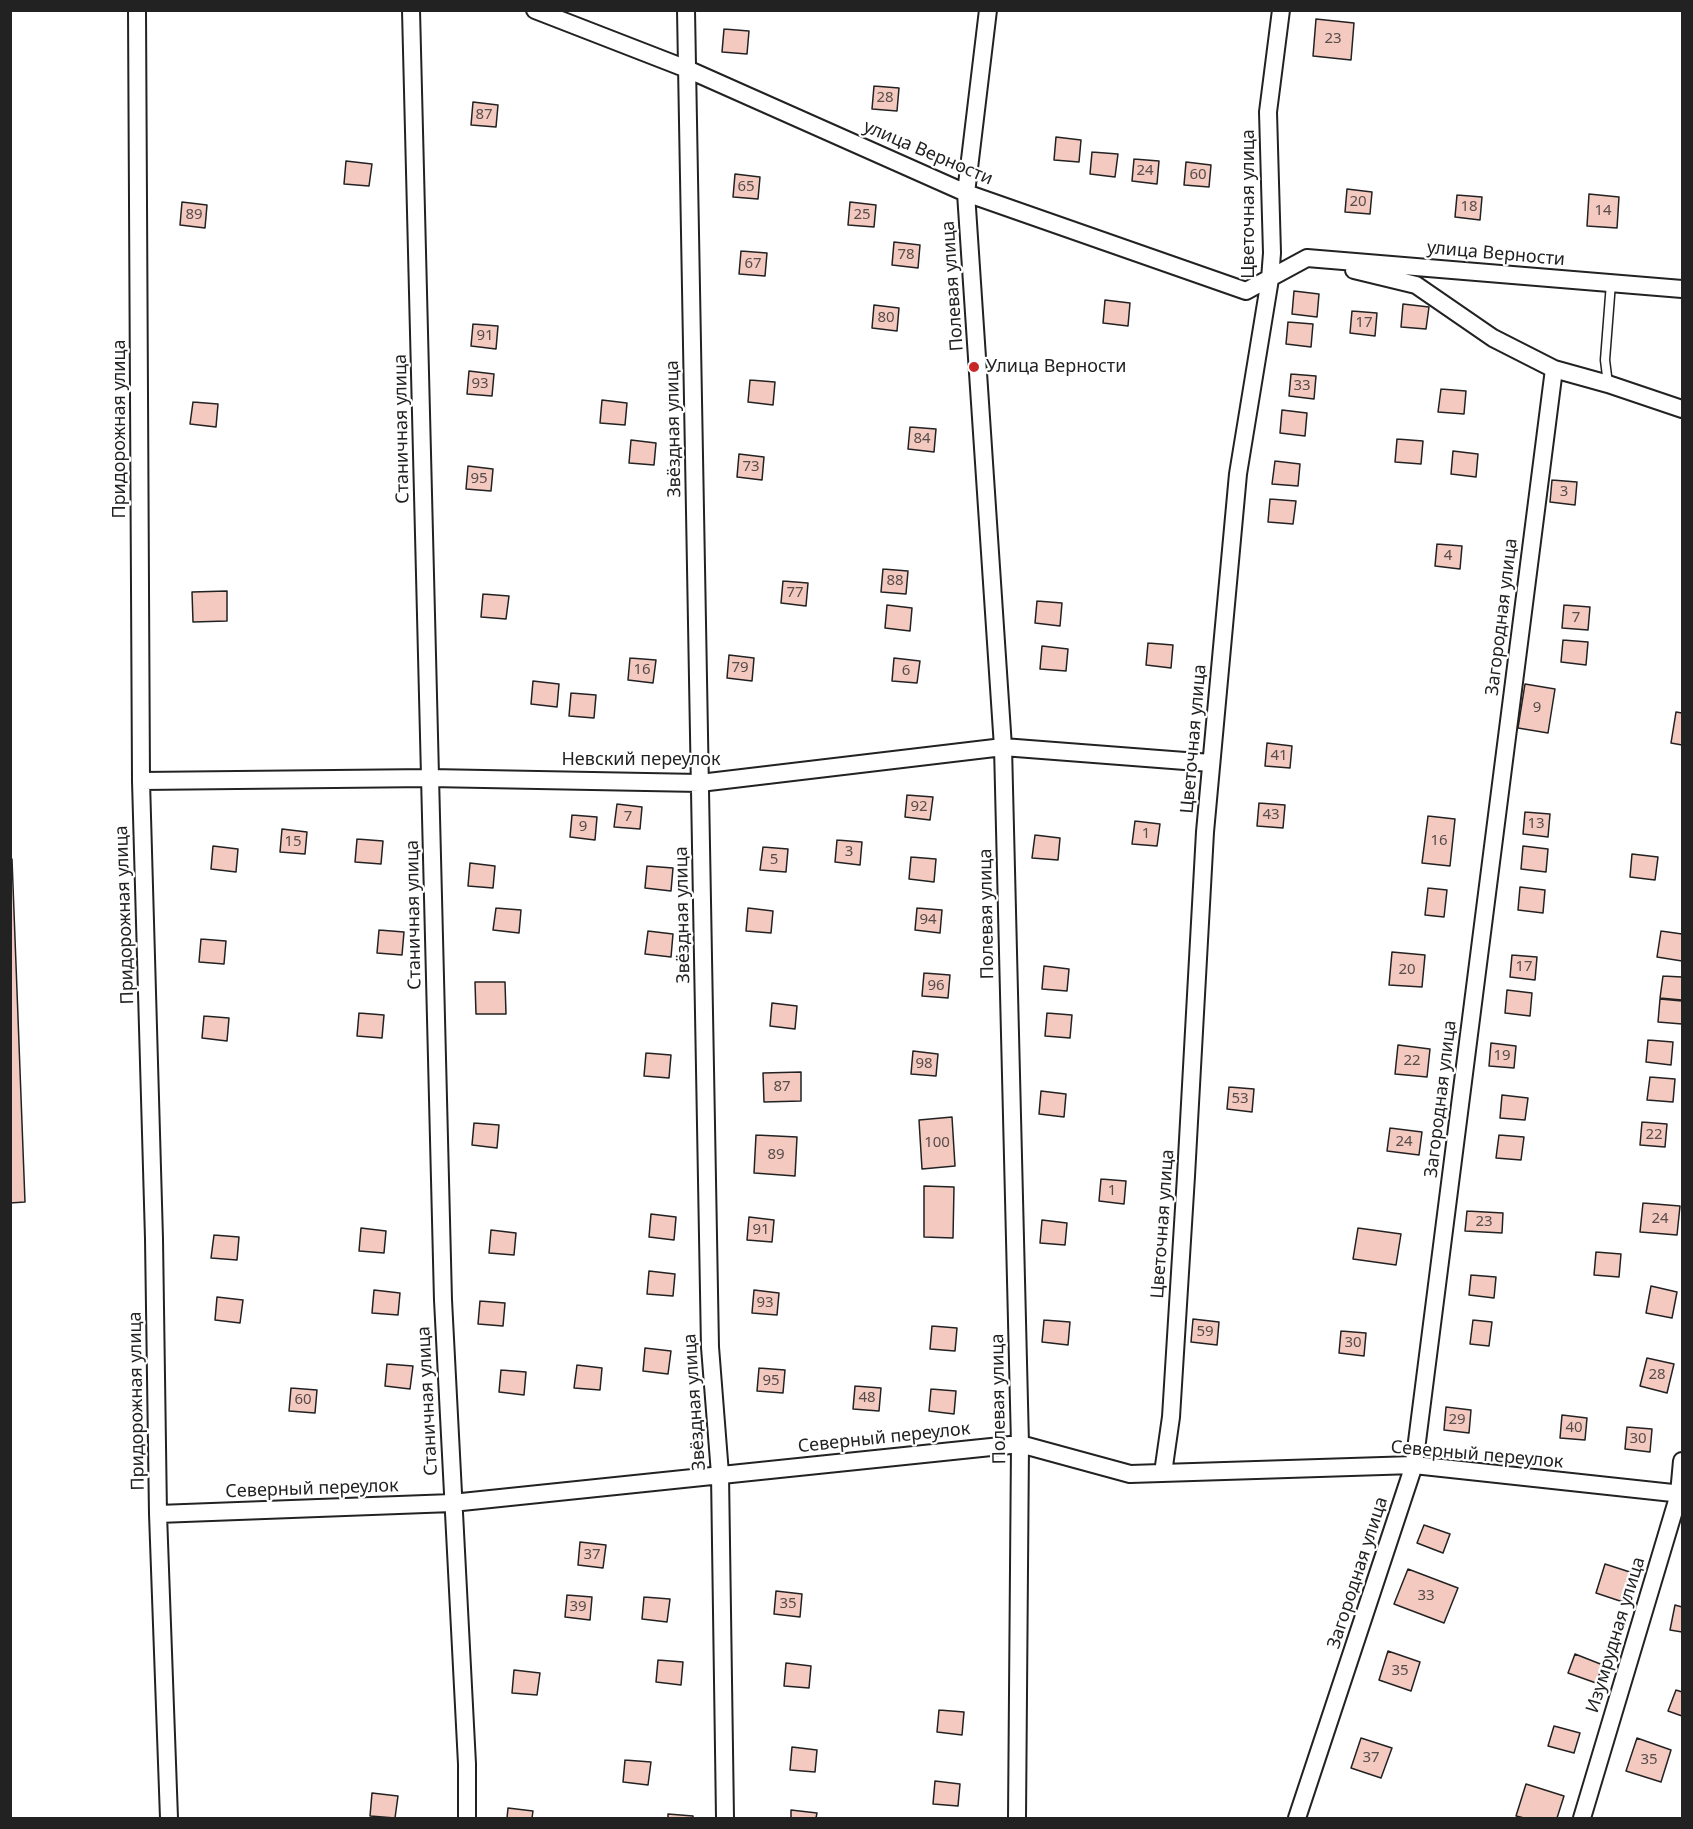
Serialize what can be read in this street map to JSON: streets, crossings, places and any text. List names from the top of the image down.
{
  "streets": {
    "street": [
      "улица Верности",
      "Цветочная улица",
      "Полевая улица",
      "Придорожная улица",
      "Станичная улица",
      "Звёздная улица",
      "Загородная улица",
      "Невский переулок",
      "Северный переулок",
      "Изумрудная улица"
    ]
  },
  "crossings": [
    ["улица Верности", "Цветочная улица"],
    ["улица Верности", "Полевая улица"],
    ["улица Верности", "Звёздная улица"],
    ["Цветочная улица", "Невский переулок"],
    ["Цветочная улица", "Северный переулок"],
    ["Полевая улица", "Невский переулок"],
    ["Полевая улица", "Северный переулок"],
    ["Придорожная улица", "Невский переулок"],
    ["Придорожная улица", "Северный переулок"],
    ["Станичная улица", "Невский переулок"],
    ["Станичная улица", "Северный переулок"],
    ["Звёздная улица", "Невский переулок"],
    ["Звёздная улица", "Северный переулок"],
    ["Загородная улица", "Северный переулок"],
    ["Северный переулок", "Изумрудная улица"]
  ],
  "places": ["Улица Верности"],
  "house_numbers": [
    "23",
    "28",
    "87",
    "24",
    "60",
    "65",
    "20",
    "18",
    "14",
    "89",
    "25",
    "78",
    "67",
    "80",
    "17",
    "91",
    "93",
    "33",
    "84",
    "73",
    "95",
    "3",
    "4",
    "88",
    "77",
    "7",
    "79",
    "16",
    "6",
    "9",
    "41",
    "92",
    "43",
    "7",
    "13",
    "9",
    "1",
    "16",
    "15",
    "3",
    "5",
    "94",
    "17",
    "20",
    "96",
    "19",
    "22",
    "98",
    "87",
    "53",
    "22",
    "24",
    "100",
    "89",
    "1",
    "24",
    "23",
    "91",
    "93",
    "59",
    "30",
    "28",
    "95",
    "48",
    "60",
    "29",
    "40",
    "30",
    "37",
    "33",
    "35",
    "39",
    "35",
    "37",
    "35"
  ]
}
